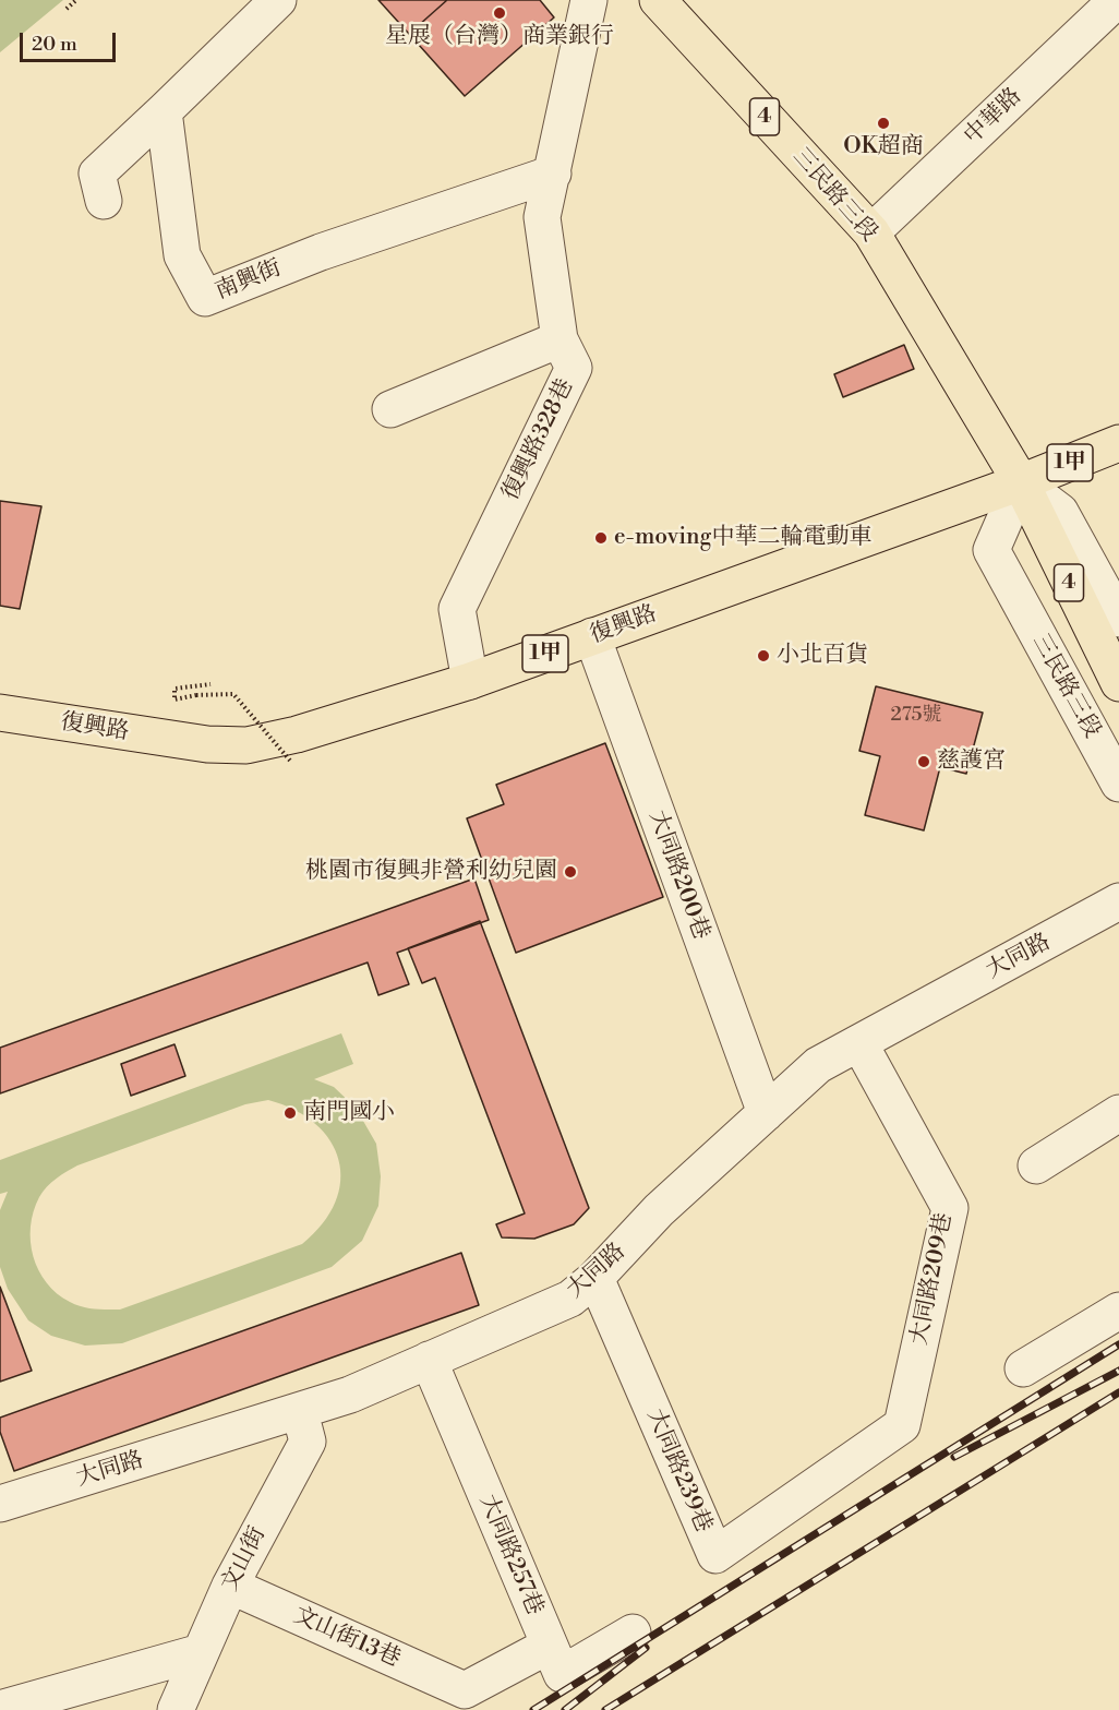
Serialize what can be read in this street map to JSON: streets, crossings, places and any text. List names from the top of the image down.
{
  "streets": {
    "main road": [
      "4",
      "三民路三段",
      "1甲",
      "復興路"
    ],
    "street": [
      "中華路",
      "南興街",
      "復興路328巷",
      "大同路200巷",
      "大同路",
      "大同路209巷",
      "大同路239巷",
      "大同路257巷",
      "文山街",
      "文山街13巷"
    ]
  },
  "crossings": [
    ["4", "三民路三段"],
    ["4", "復興路"],
    ["中華路", "三民路三段"],
    ["三民路三段", "復興路"],
    ["南興街", "復興路328巷"],
    ["復興路328巷", "復興路"],
    ["復興路", "大同路200巷"],
    ["大同路200巷", "大同路"],
    ["大同路", "大同路209巷"],
    ["大同路", "大同路239巷"],
    ["大同路", "大同路257巷"],
    ["大同路", "文山街"],
    ["大同路209巷", "大同路239巷"],
    ["大同路257巷", "文山街13巷"],
    ["文山街", "文山街13巷"]
  ],
  "places": [
    "星展（台灣）商業銀行",
    "OK超商",
    "e-moving中華二輪電動車",
    "小北百貨",
    "慈護宮",
    "桃園市復興非營利幼兒園",
    "南門國小"
  ],
  "house_numbers": ["275號"],
  "scale_bar": "20 m"
}
